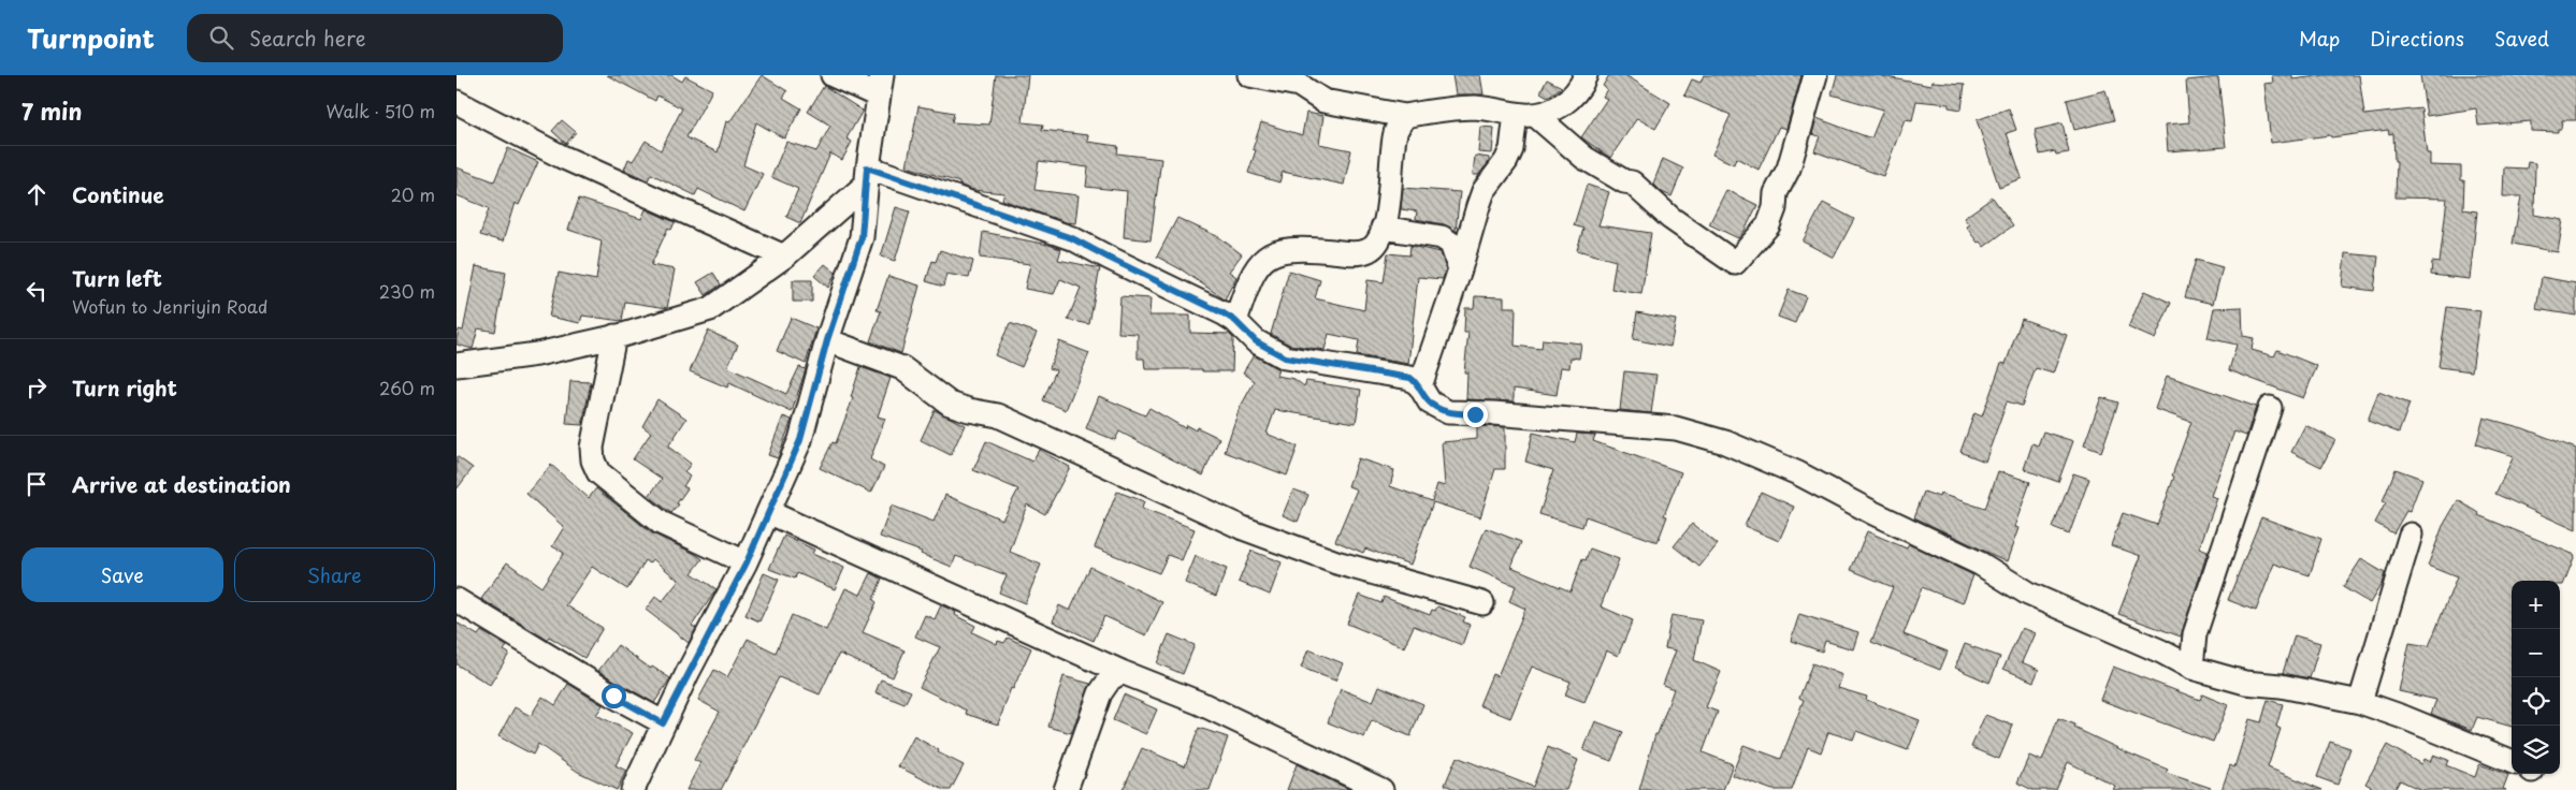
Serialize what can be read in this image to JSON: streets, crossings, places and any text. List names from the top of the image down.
{
  "page": {
    "header": "Turnpoint",
    "search": "Search here",
    "nav": ["Map", "Directions", "Saved"],
    "heading": ["7 min", "Walk · 510 m"],
    "list": [
      ["Continue", "20 m"],
      ["Turn left", "Wofun to Jenriyin Road", "230 m"],
      ["Turn right", "260 m"],
      "Arrive at destination"
    ],
    "buttons": ["Save", "Share"],
    "map_buttons": ["+", "−"]
  }
}
